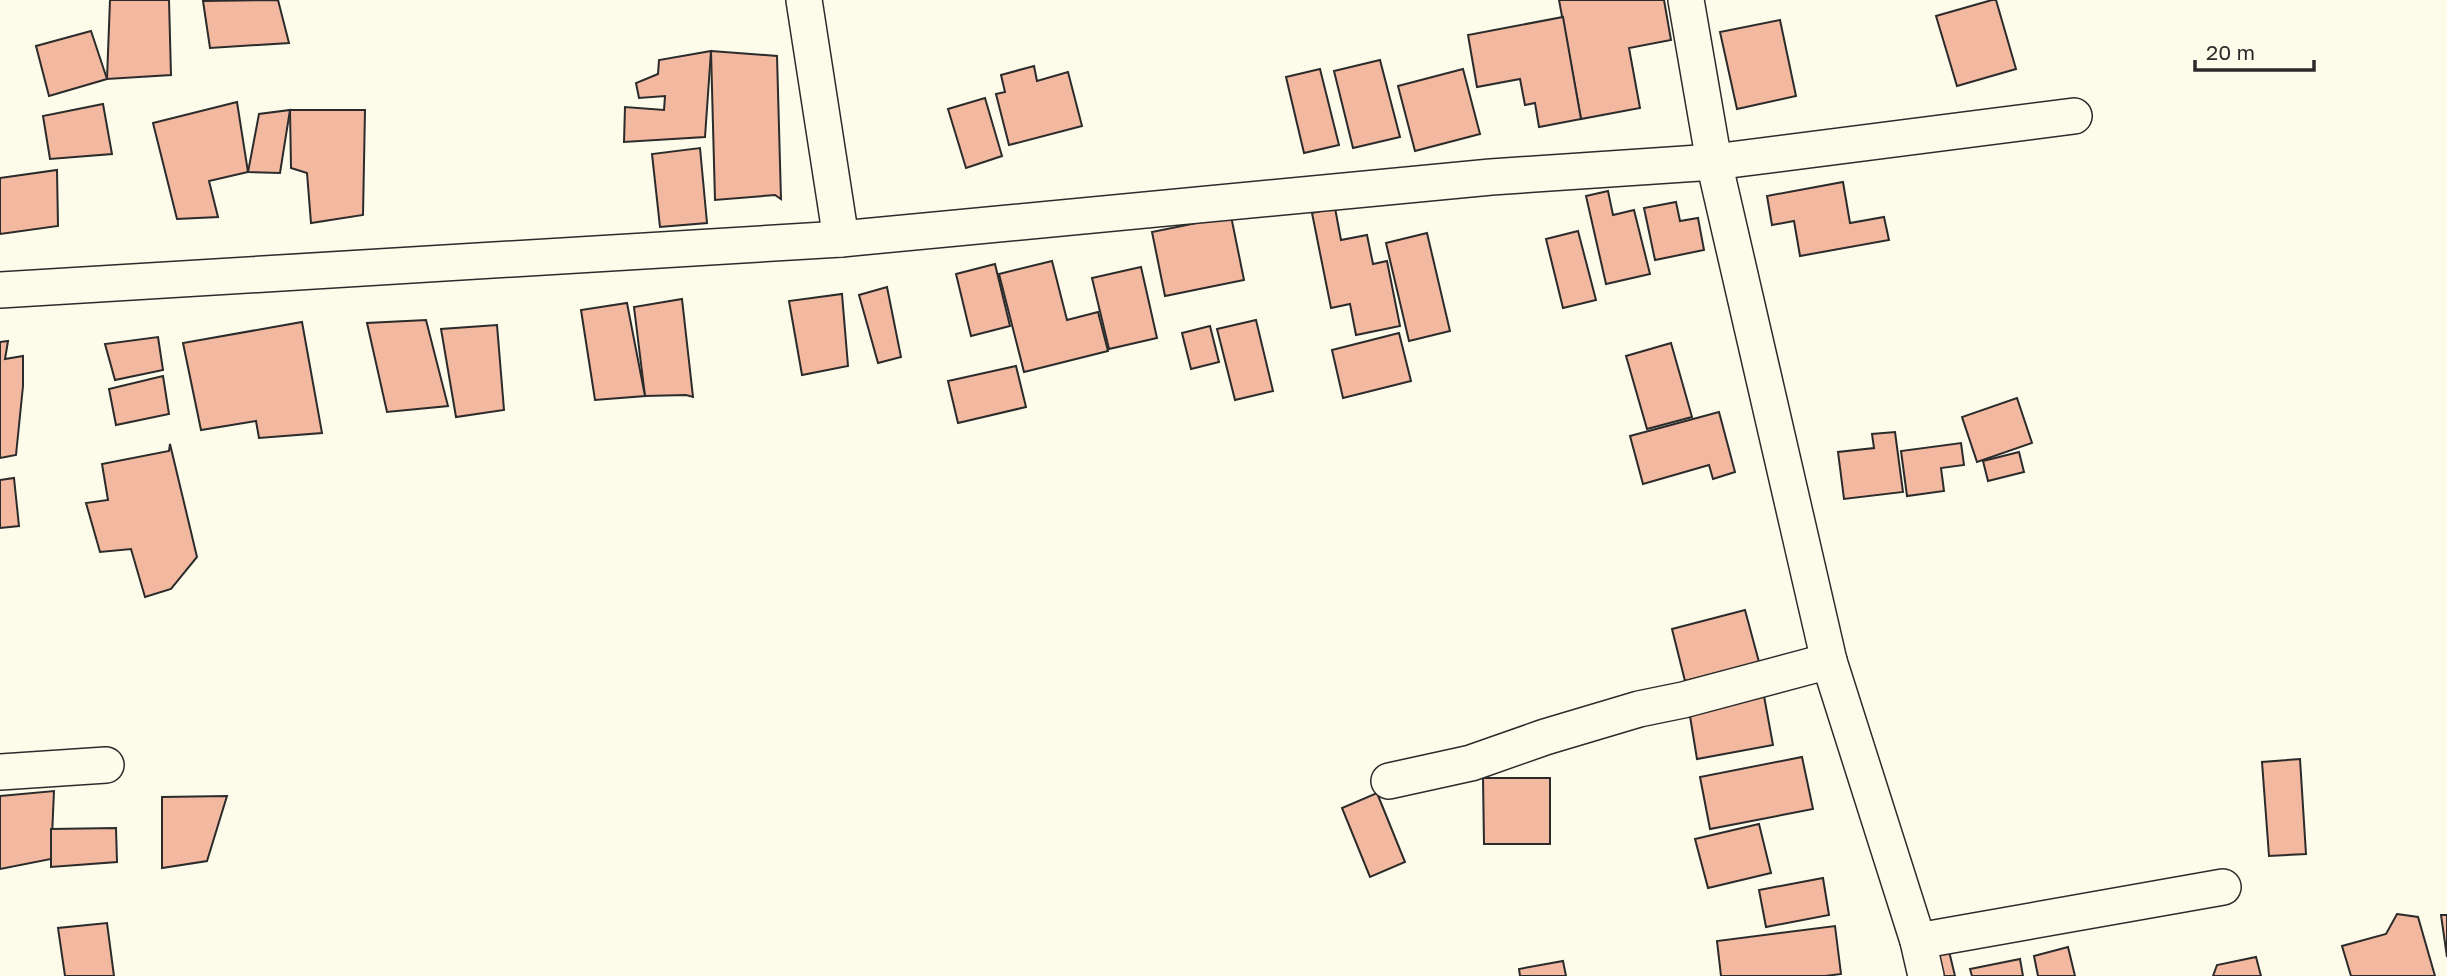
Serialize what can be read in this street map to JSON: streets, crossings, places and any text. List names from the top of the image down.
{
  "scale_bar": "20 m"
}
